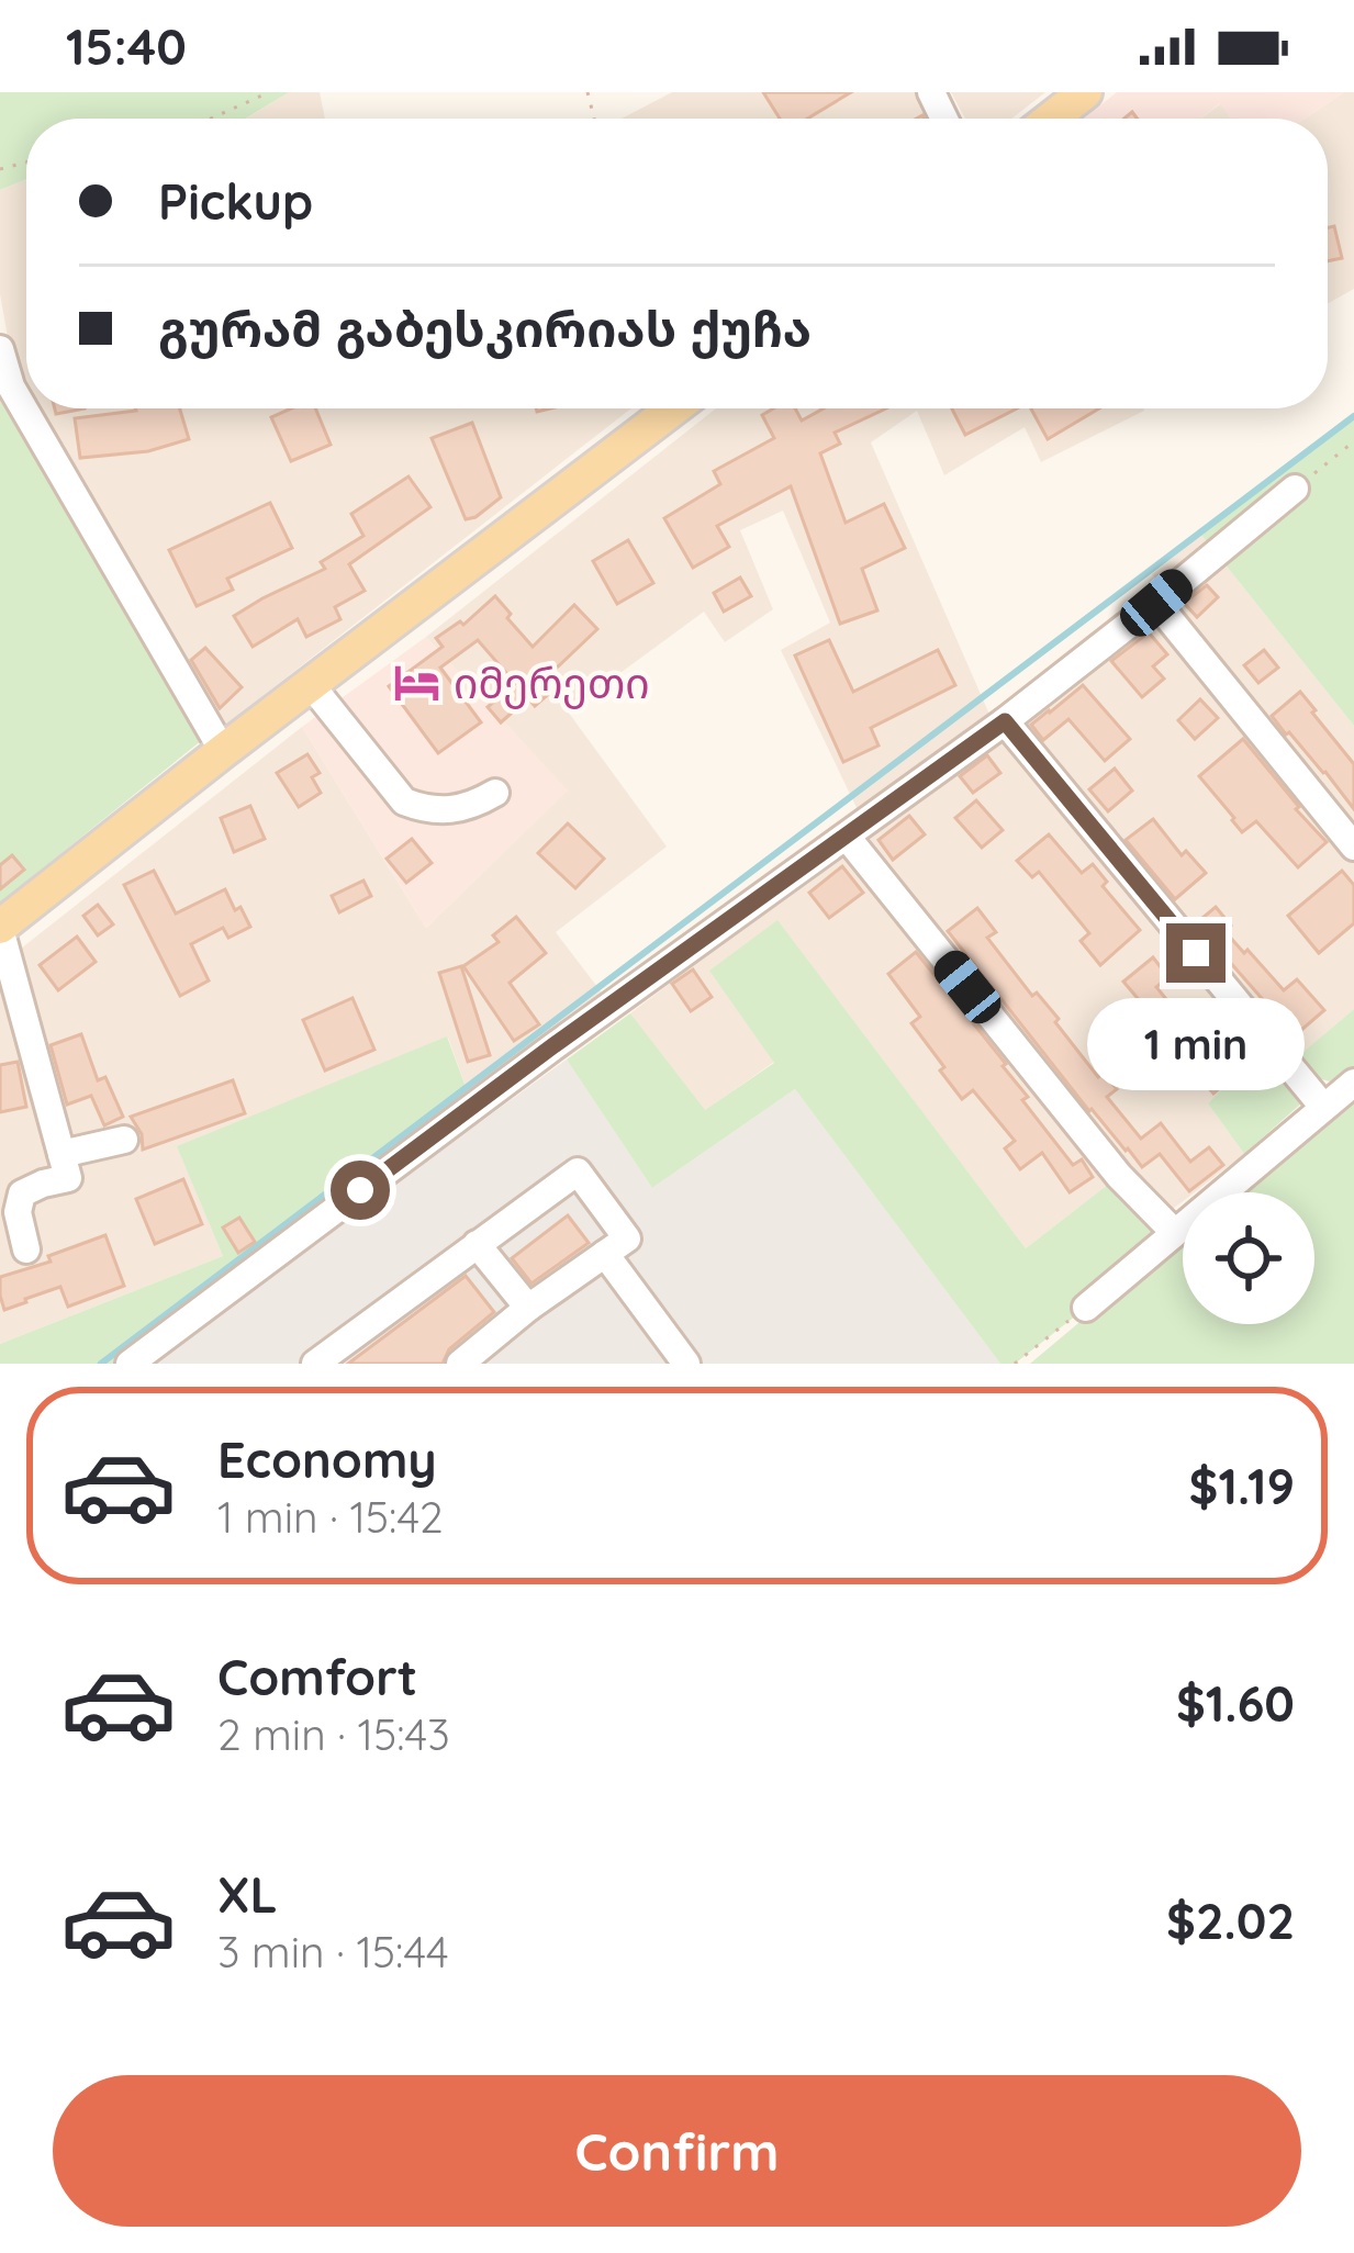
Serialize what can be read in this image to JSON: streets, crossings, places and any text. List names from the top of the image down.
{
  "places": {
    "hotel": ["იმერეთი"]
  },
  "page": {
    "status": "15:40",
    "banner": ["Pickup", "გურამ გაბესკირიას ქუჩა"],
    "bubble": "1 min",
    "list": [
      {
        "name": "Economy",
        "note": "1 min · 15:42",
        "value": "$1.19"
      },
      {
        "name": "Comfort",
        "note": "2 min · 15:43",
        "value": "$1.60"
      },
      {
        "name": "XL",
        "note": "3 min · 15:44",
        "value": "$2.02"
      }
    ],
    "buttons": "Confirm"
  }
}
